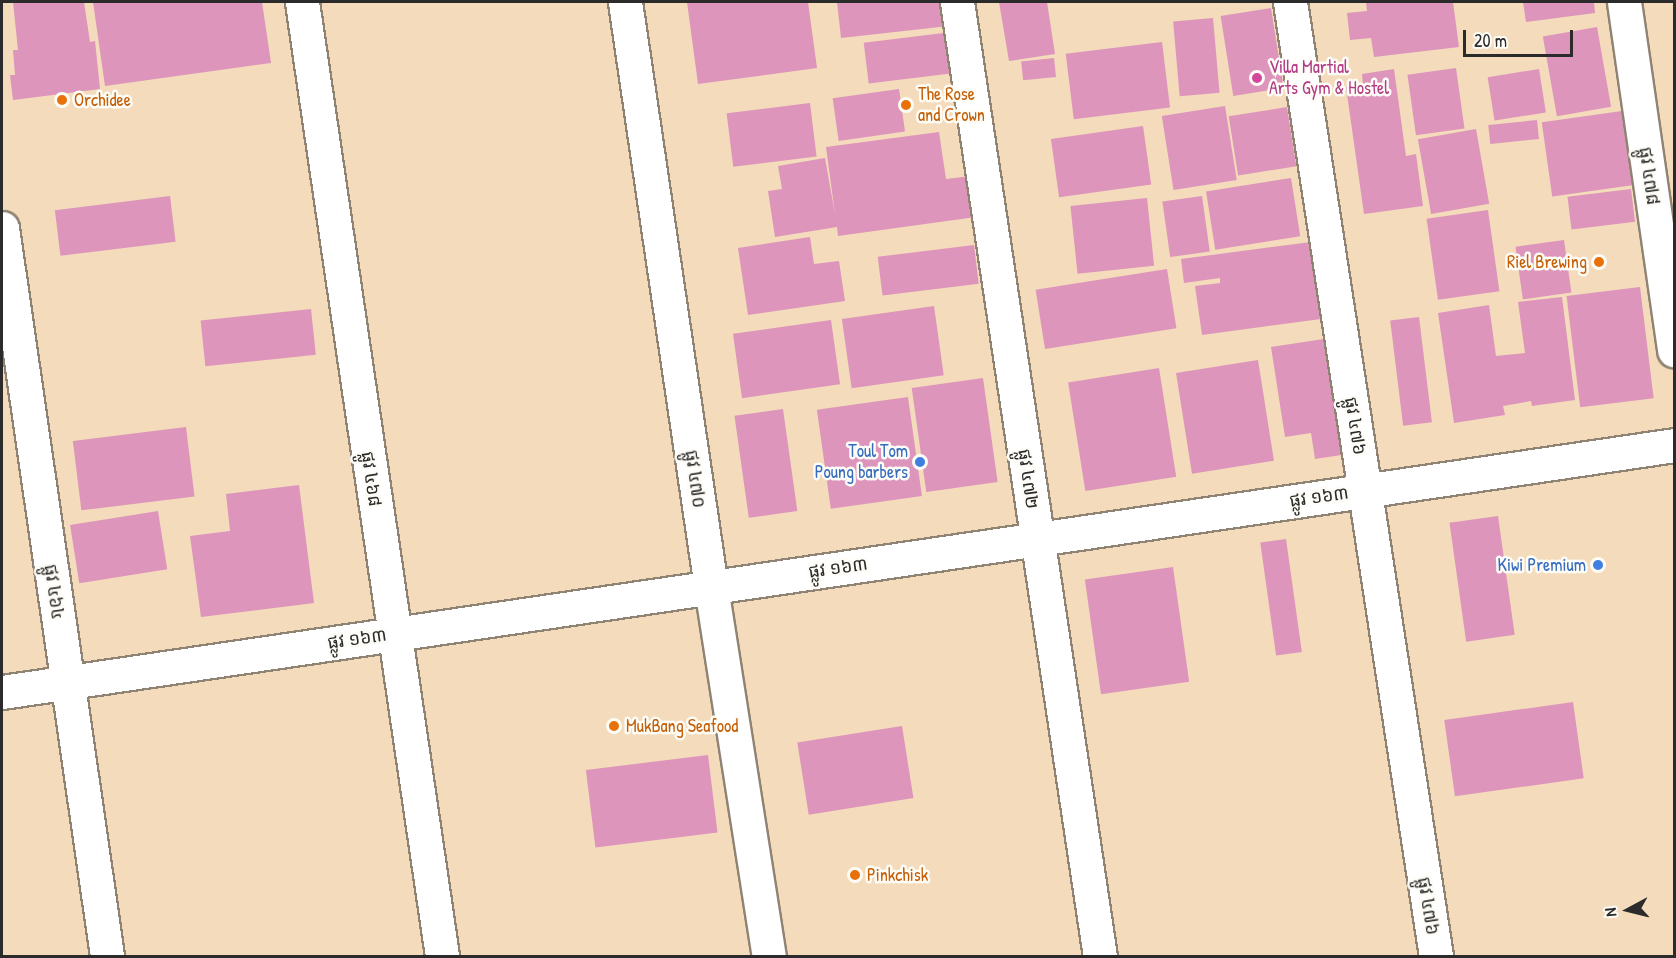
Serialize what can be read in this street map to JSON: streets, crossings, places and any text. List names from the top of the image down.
{
  "streets": {
    "street": [
      "ផ្លូវ ៤៧៨",
      "ផ្លូវ ៤៧៦",
      "ផ្លូវ ៤៦៨",
      "ផ្លូវ ៤៧០",
      "ផ្លូវ ៤៧២",
      "ផ្លូវ ១៦៣",
      "ផ្លូវ ៤៦៤"
    ]
  },
  "crossings": [
    ["ផ្លូវ ៤៧៦", "ផ្លូវ ១៦៣"],
    ["ផ្លូវ ៤៦៨", "ផ្លូវ ១៦៣"],
    ["ផ្លូវ ៤៧០", "ផ្លូវ ១៦៣"],
    ["ផ្លូវ ៤៧២", "ផ្លូវ ១៦៣"],
    ["ផ្លូវ ១៦៣", "ផ្លូវ ៤៦៤"]
  ],
  "places": [
    "Villa Martial Arts Gym & Hostel",
    "Orchidee",
    "The Rose and Crown",
    "Riel Brewing",
    "Toul Tom Poung barbers",
    "Kiwi Premium",
    "MukBang Seafood",
    "Pinkchisk"
  ],
  "scale_bar": "20 m",
  "north": "left"
}
